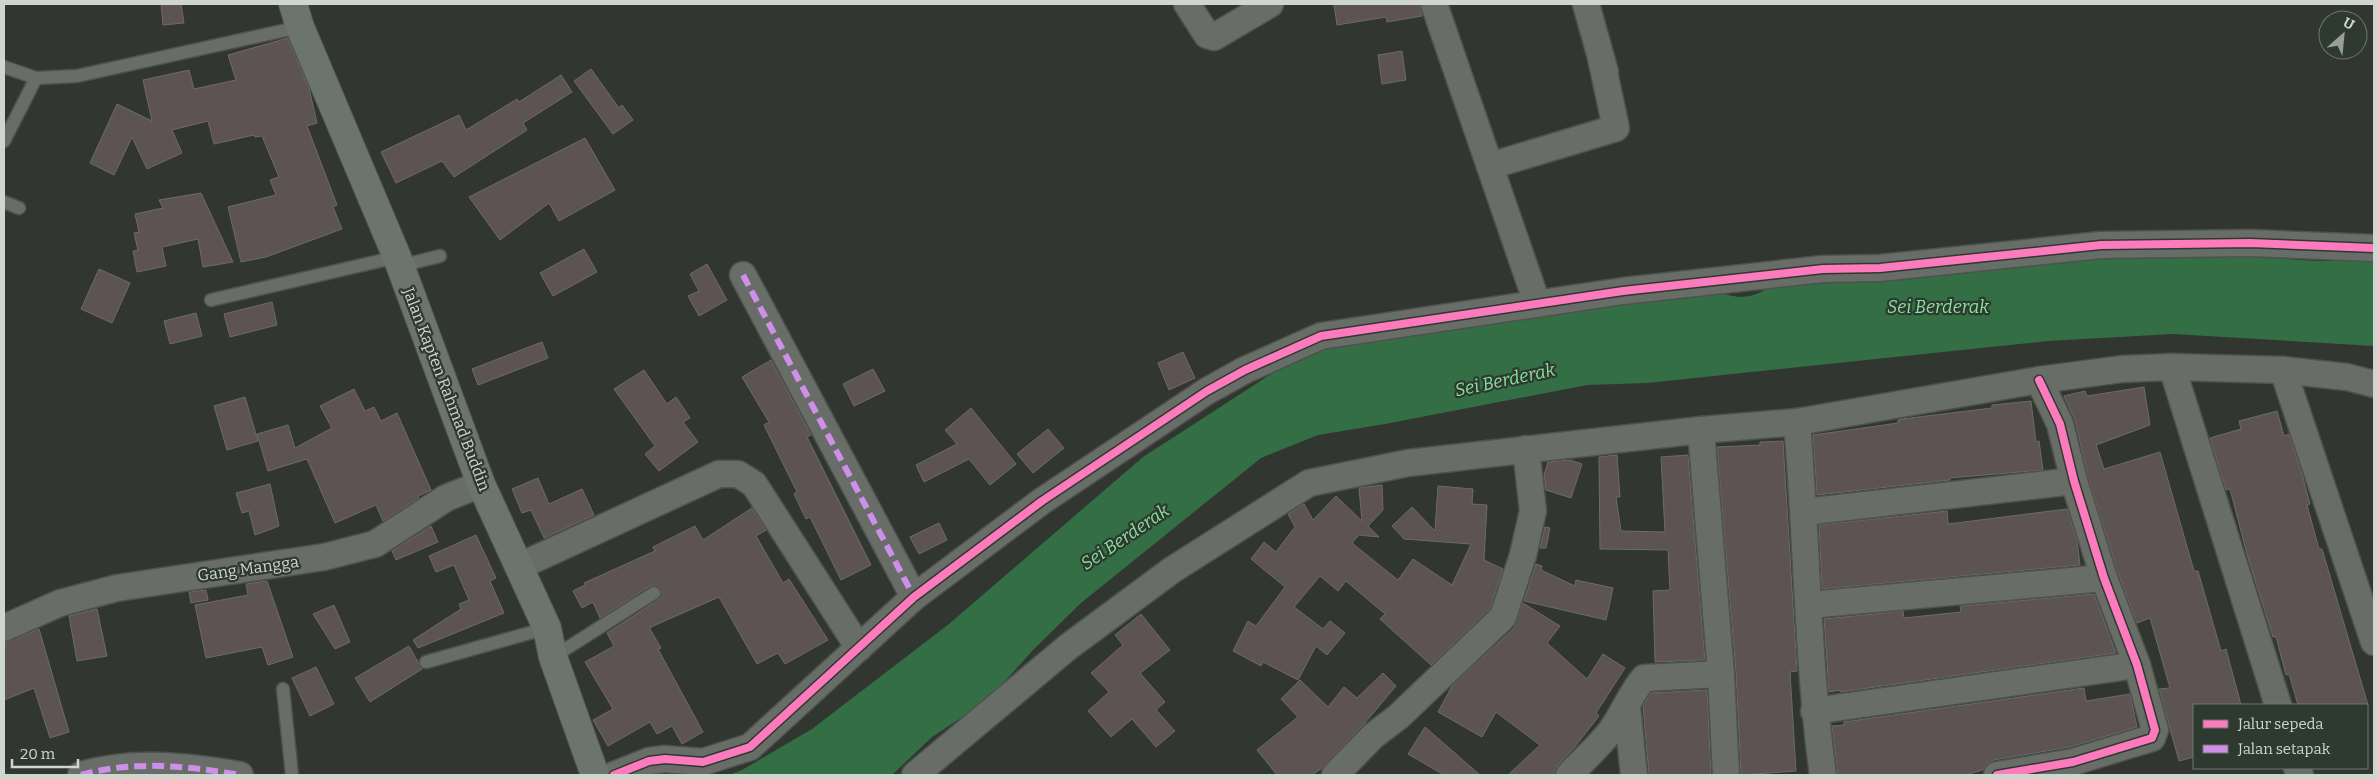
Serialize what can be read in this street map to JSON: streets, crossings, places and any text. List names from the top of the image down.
{
  "streets": {
    "main road": ["Jalan Kapten Rahmad Buddin"],
    "street": ["Gang Mangga"]
  },
  "crossings": [
    ["Jalan Kapten Rahmad Buddin", "Gang Mangga"]
  ],
  "water": ["Sei Berderak"],
  "legend": ["Jalur sepeda", "Jalan setapak"],
  "scale_bar": "20 m",
  "north": "top right"
}
